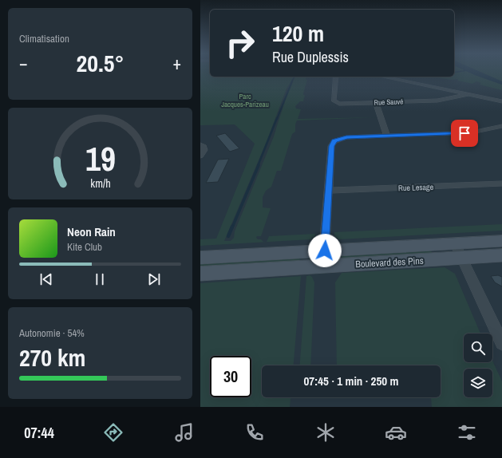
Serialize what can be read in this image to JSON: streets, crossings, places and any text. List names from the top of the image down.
{
  "streets": {
    "street": ["Rue Sauvé", "Rue Lesage", "Boulevard des Pins"]
  },
  "parks": ["Parc Jacques-Parizeau"],
  "page": {
    "tile": [
      "Climatisation",
      ["Autonomie · 54%", "270 km"]
    ],
    "turn": ["120 m", "Rue Duplessis"],
    "heat": ["−", "20.5°", "+"],
    "song": ["Neon Rain", "Kite Club"],
    "limit": "30",
    "trip": "07:45 · 1 min · 250 m",
    "tabs": "07:44",
    "gauge": ["19", "km/h"]
  }
}
